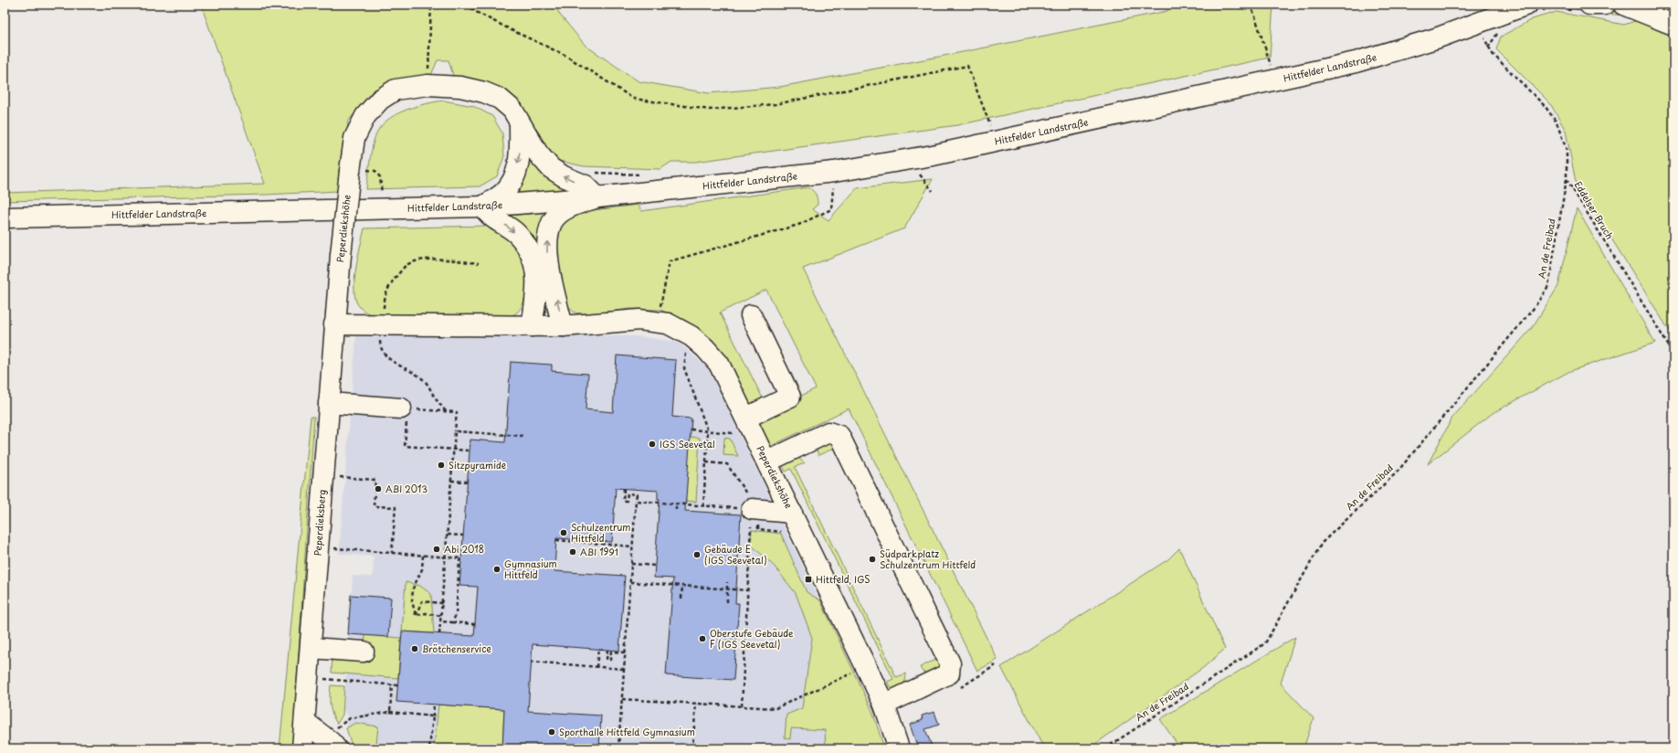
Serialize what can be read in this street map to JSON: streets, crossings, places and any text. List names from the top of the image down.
{
  "streets": {
    "street": ["Hittfelder Landstraße", "Peperdiekshöhe", "Peperdieksberg"],
    "path": ["Eddelser Bruch", "An de Freibad"]
  },
  "crossings": [
    ["Hittfelder Landstraße", "Eddelser Bruch"],
    ["Hittfelder Landstraße", "Peperdiekshöhe"],
    ["Eddelser Bruch", "An de Freibad"],
    ["Peperdiekshöhe", "Peperdieksberg"]
  ],
  "places": {
    "other": [
      "IGS Seevetal",
      "Sitzpyramide",
      "ABI 2013",
      "Schulzentrum Hittfeld",
      "Abi 2018",
      "ABI 1991",
      "Gebäude E (IGS Seevetal)",
      "Südparkplatz Schulzentrum Hittfeld",
      "Gymnasium Hittfeld",
      "Oberstufe Gebäude F (IGS Seevetal)",
      "Brötchenservice",
      "Sporthalle Hittfeld Gymnasium"
    ],
    "transit": ["Hittfeld, IGS"]
  }
}
